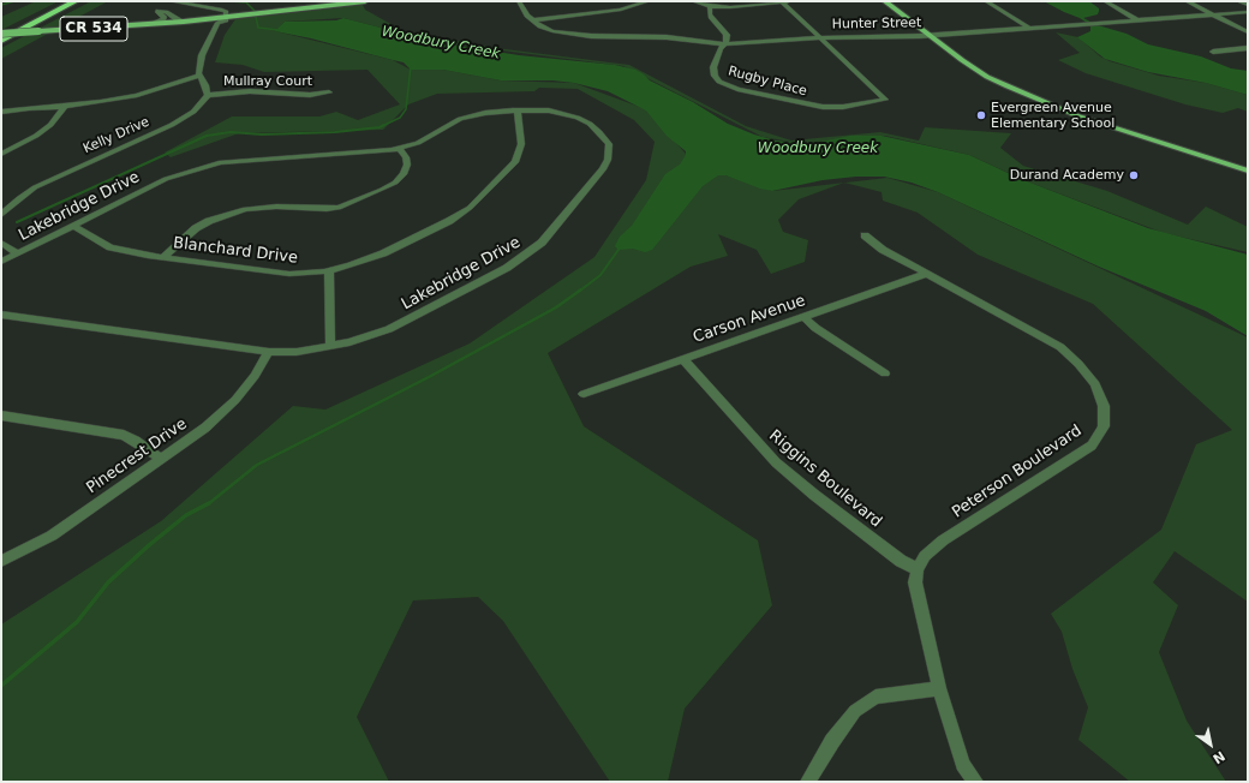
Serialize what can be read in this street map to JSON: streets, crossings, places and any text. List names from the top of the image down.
{
  "streets": {
    "main road": ["CR 534"],
    "street": [
      "Hunter Street",
      "Mullray Court",
      "Rugby Place",
      "Kelly Drive",
      "Lakebridge Drive",
      "Blanchard Drive",
      "Carson Avenue",
      "Pinecrest Drive",
      "Peterson Boulevard",
      "Riggins Boulevard"
    ]
  },
  "crossings": [
    ["Hunter Street", "Rugby Place"],
    ["Mullray Court", "Kelly Drive"],
    ["Lakebridge Drive", "Blanchard Drive"],
    ["Lakebridge Drive", "Pinecrest Drive"],
    ["Carson Avenue", "Peterson Boulevard"],
    ["Carson Avenue", "Riggins Boulevard"],
    ["Peterson Boulevard", "Riggins Boulevard"]
  ],
  "water": ["Woodbury Creek"],
  "places": ["Evergreen Avenue Elementary School", "Durand Academy"],
  "north": "bottom right"
}
